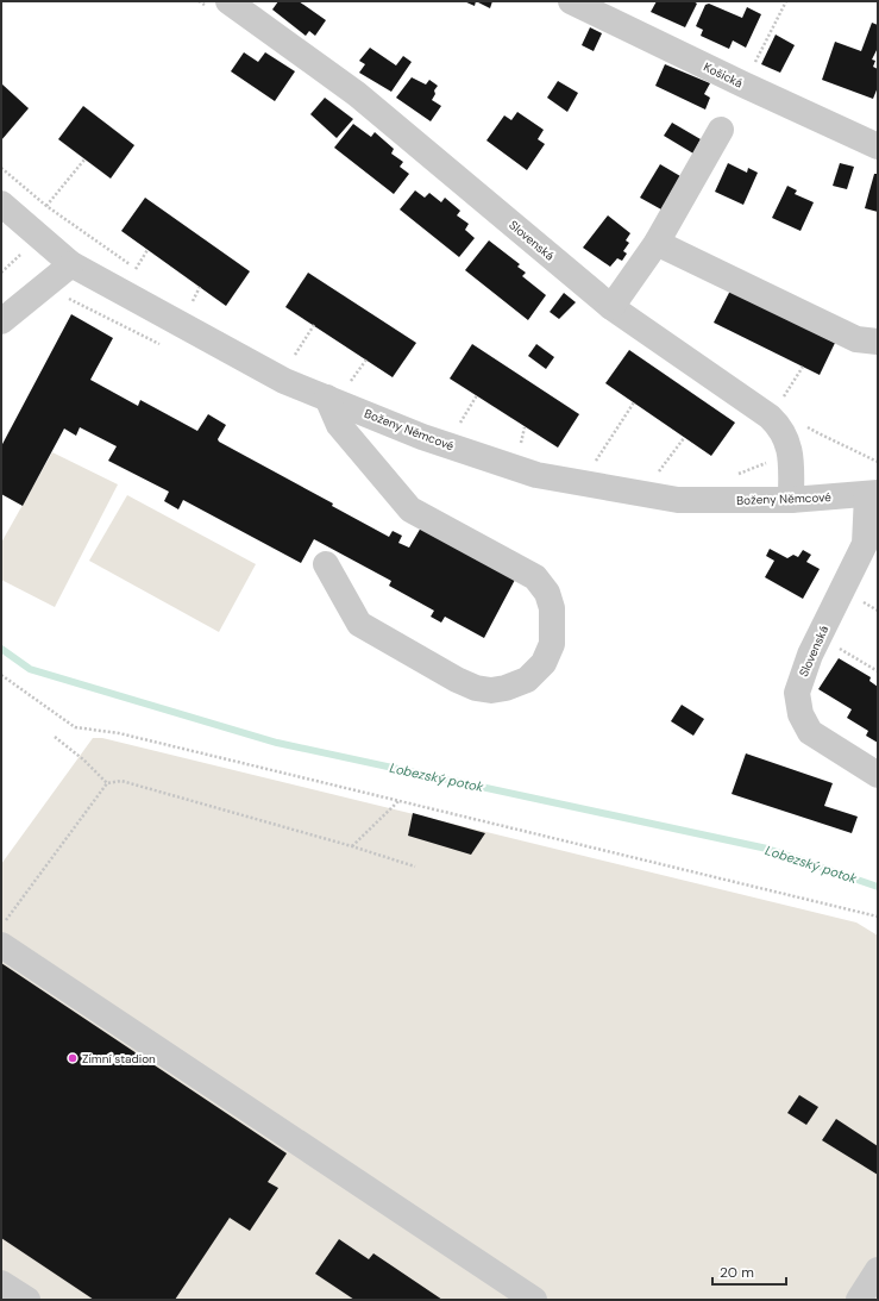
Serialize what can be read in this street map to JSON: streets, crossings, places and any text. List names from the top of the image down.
{
  "streets": {
    "street": ["Košická", "Slovenská", "Boženy Němcové"]
  },
  "crossings": [
    ["Slovenská", "Boženy Němcové"]
  ],
  "water": ["Lobezský potok"],
  "places": ["Zimní stadion"],
  "scale_bar": "20 m"
}
